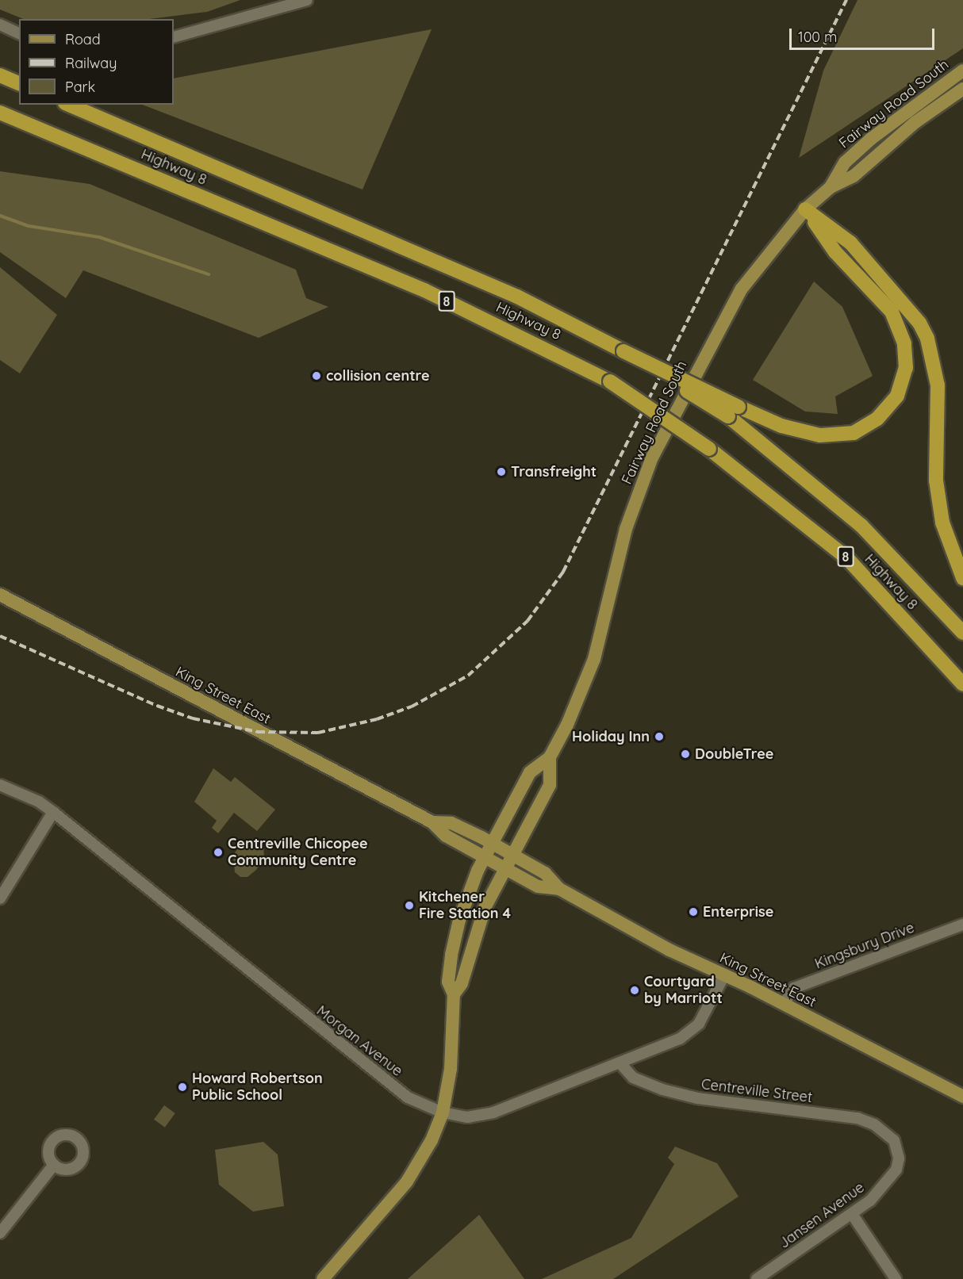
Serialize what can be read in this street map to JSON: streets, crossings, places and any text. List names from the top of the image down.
{
  "streets": {
    "highway": ["Highway 8", "8"],
    "main road": ["Fairway Road South", "King Street East"],
    "street": [
      "Kingsbury Drive",
      "Morgan Avenue",
      "Centreville Street",
      "Jansen Avenue"
    ]
  },
  "crossings": [
    ["Fairway Road South", "King Street East"],
    ["King Street East", "Kingsbury Drive"],
    ["King Street East", "Morgan Avenue"],
    ["Morgan Avenue", "Centreville Street"],
    ["Centreville Street", "Jansen Avenue"]
  ],
  "places": [
    "collision centre",
    "Transfreight",
    "Holiday Inn",
    "DoubleTree",
    "Centreville Chicopee Community Centre",
    "Kitchener Fire Station 4",
    "Enterprise",
    "Courtyard by Marriott",
    "Howard Robertson Public School"
  ],
  "legend": ["Road", "Railway", "Park"],
  "scale_bar": "100 m"
}
